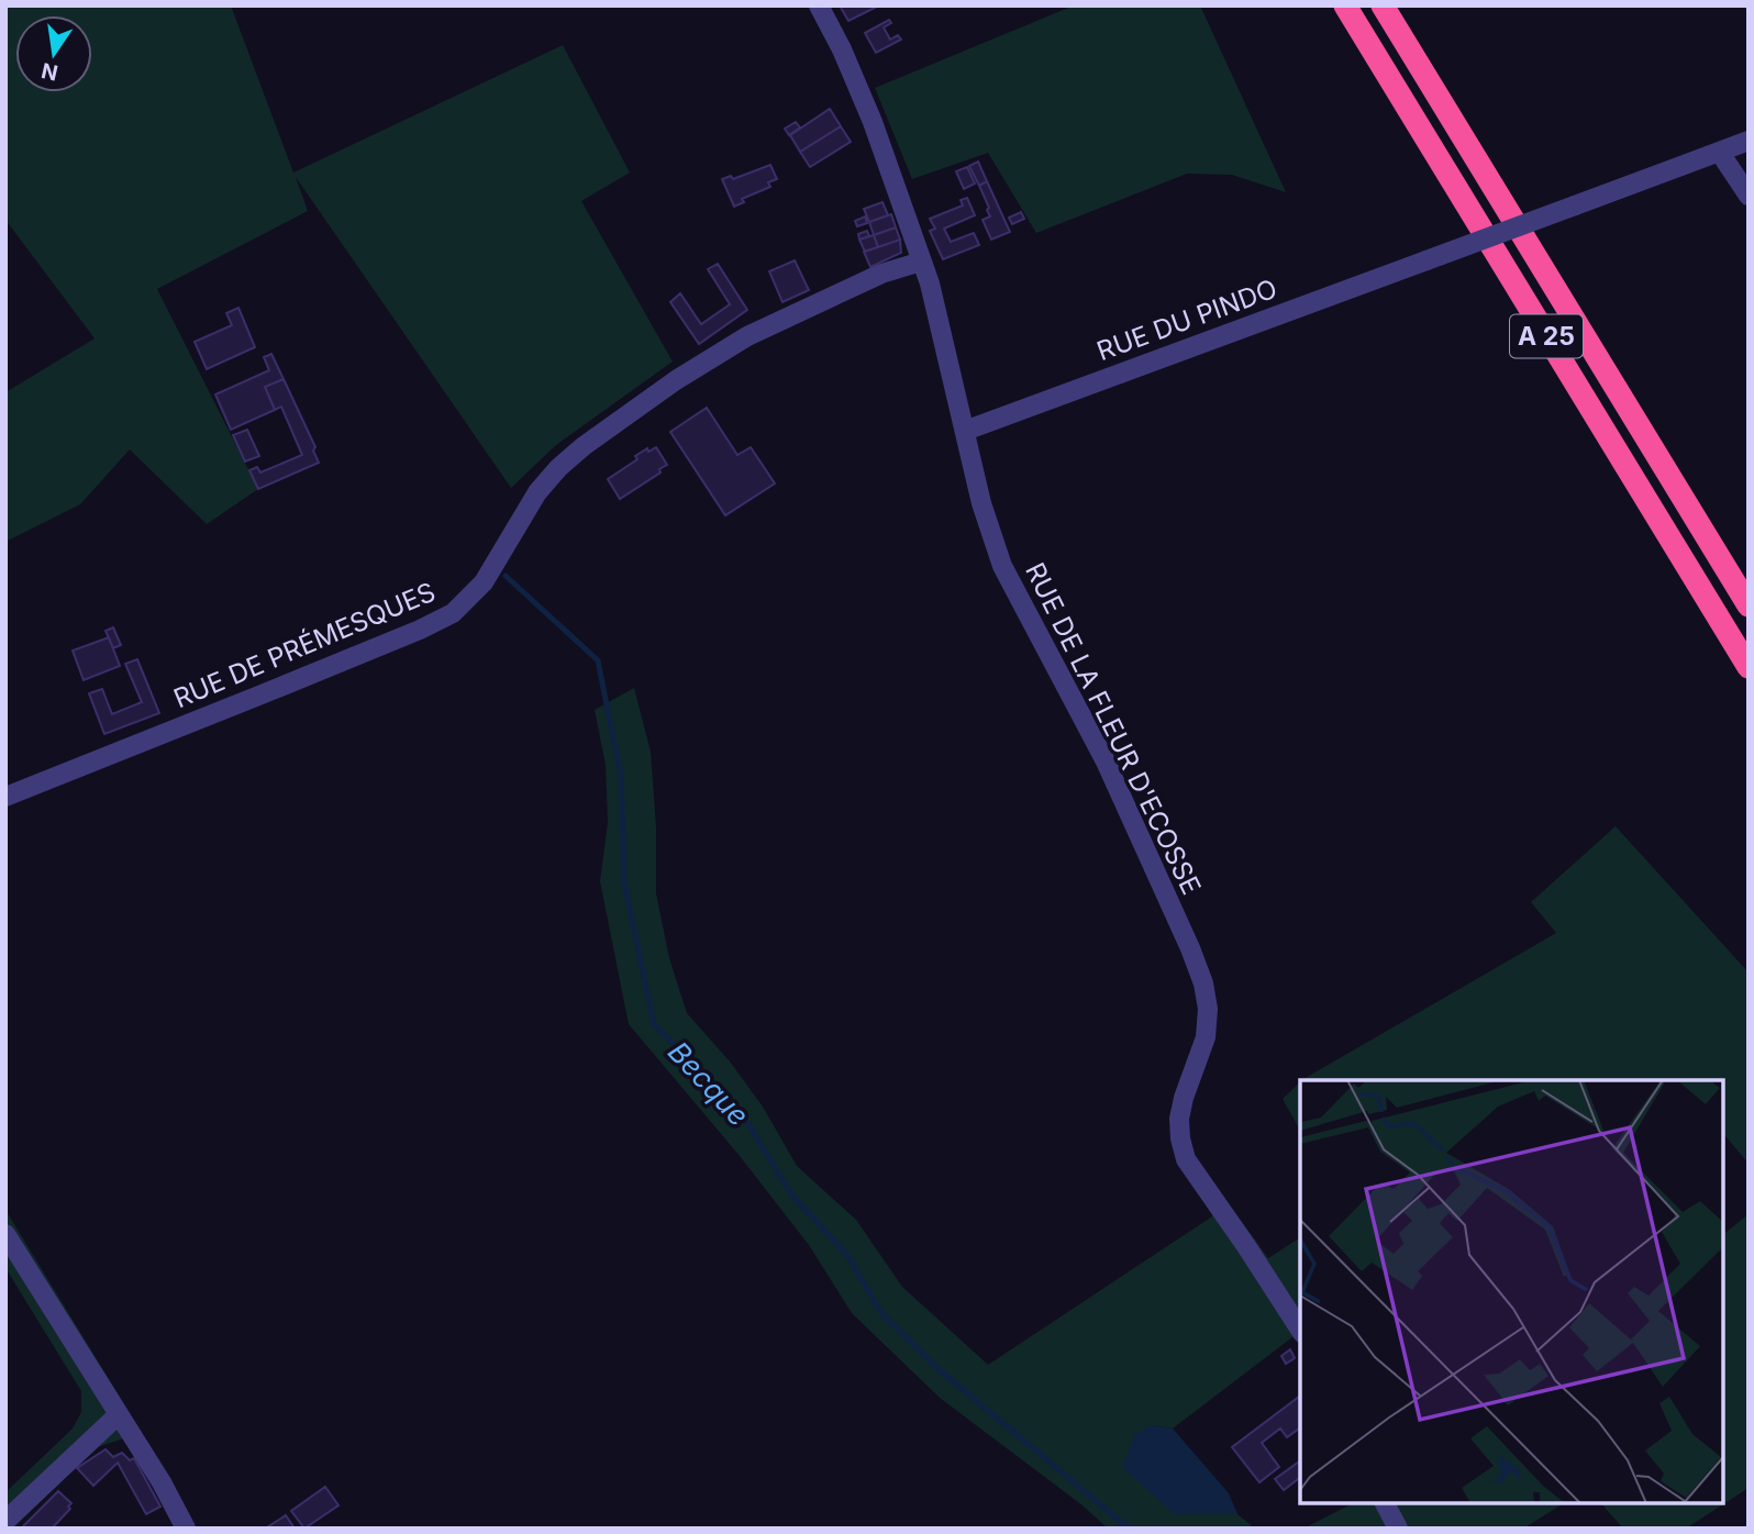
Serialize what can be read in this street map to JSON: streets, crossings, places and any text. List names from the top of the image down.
{
  "streets": {
    "highway": ["A 25"],
    "street": ["RUE DU PINDO", "RUE DE PRÉMESQUES", "RUE DE LA FLEUR D'ECOSSE"]
  },
  "crossings": [
    ["RUE DU PINDO", "RUE DE LA FLEUR D'ECOSSE"],
    ["RUE DE PRÉMESQUES", "RUE DE LA FLEUR D'ECOSSE"]
  ],
  "water": ["Becque"],
  "north": "bottom"
}
